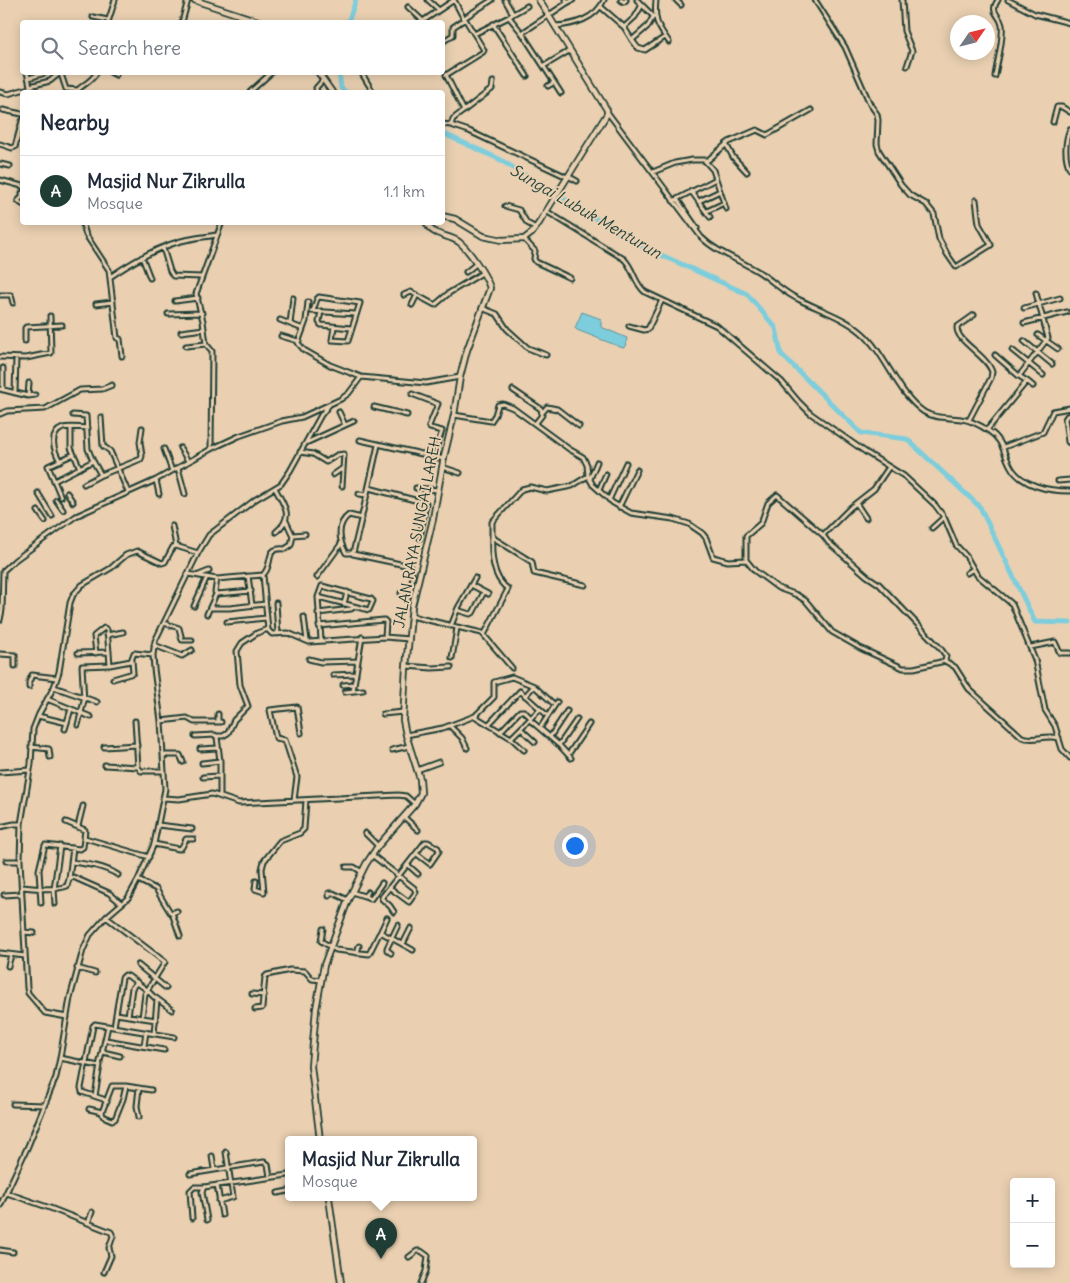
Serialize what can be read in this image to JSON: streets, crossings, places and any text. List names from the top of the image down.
{
  "streets": {
    "street": ["JALAN RAYA SUNGAI LAREH"]
  },
  "water": ["Sungai Lubuk Menturun"],
  "north": "top right",
  "page": {
    "search": "Search here",
    "heading": "Nearby",
    "list": [
      {
        "mark": "A",
        "name": "Masjid Nur Zikrulla",
        "note": "Mosque",
        "value": "1.1 km"
      }
    ],
    "popup": ["Masjid Nur Zikrulla", "Mosque"],
    "map_buttons": ["+", "−"],
    "pins": "A"
  }
}
